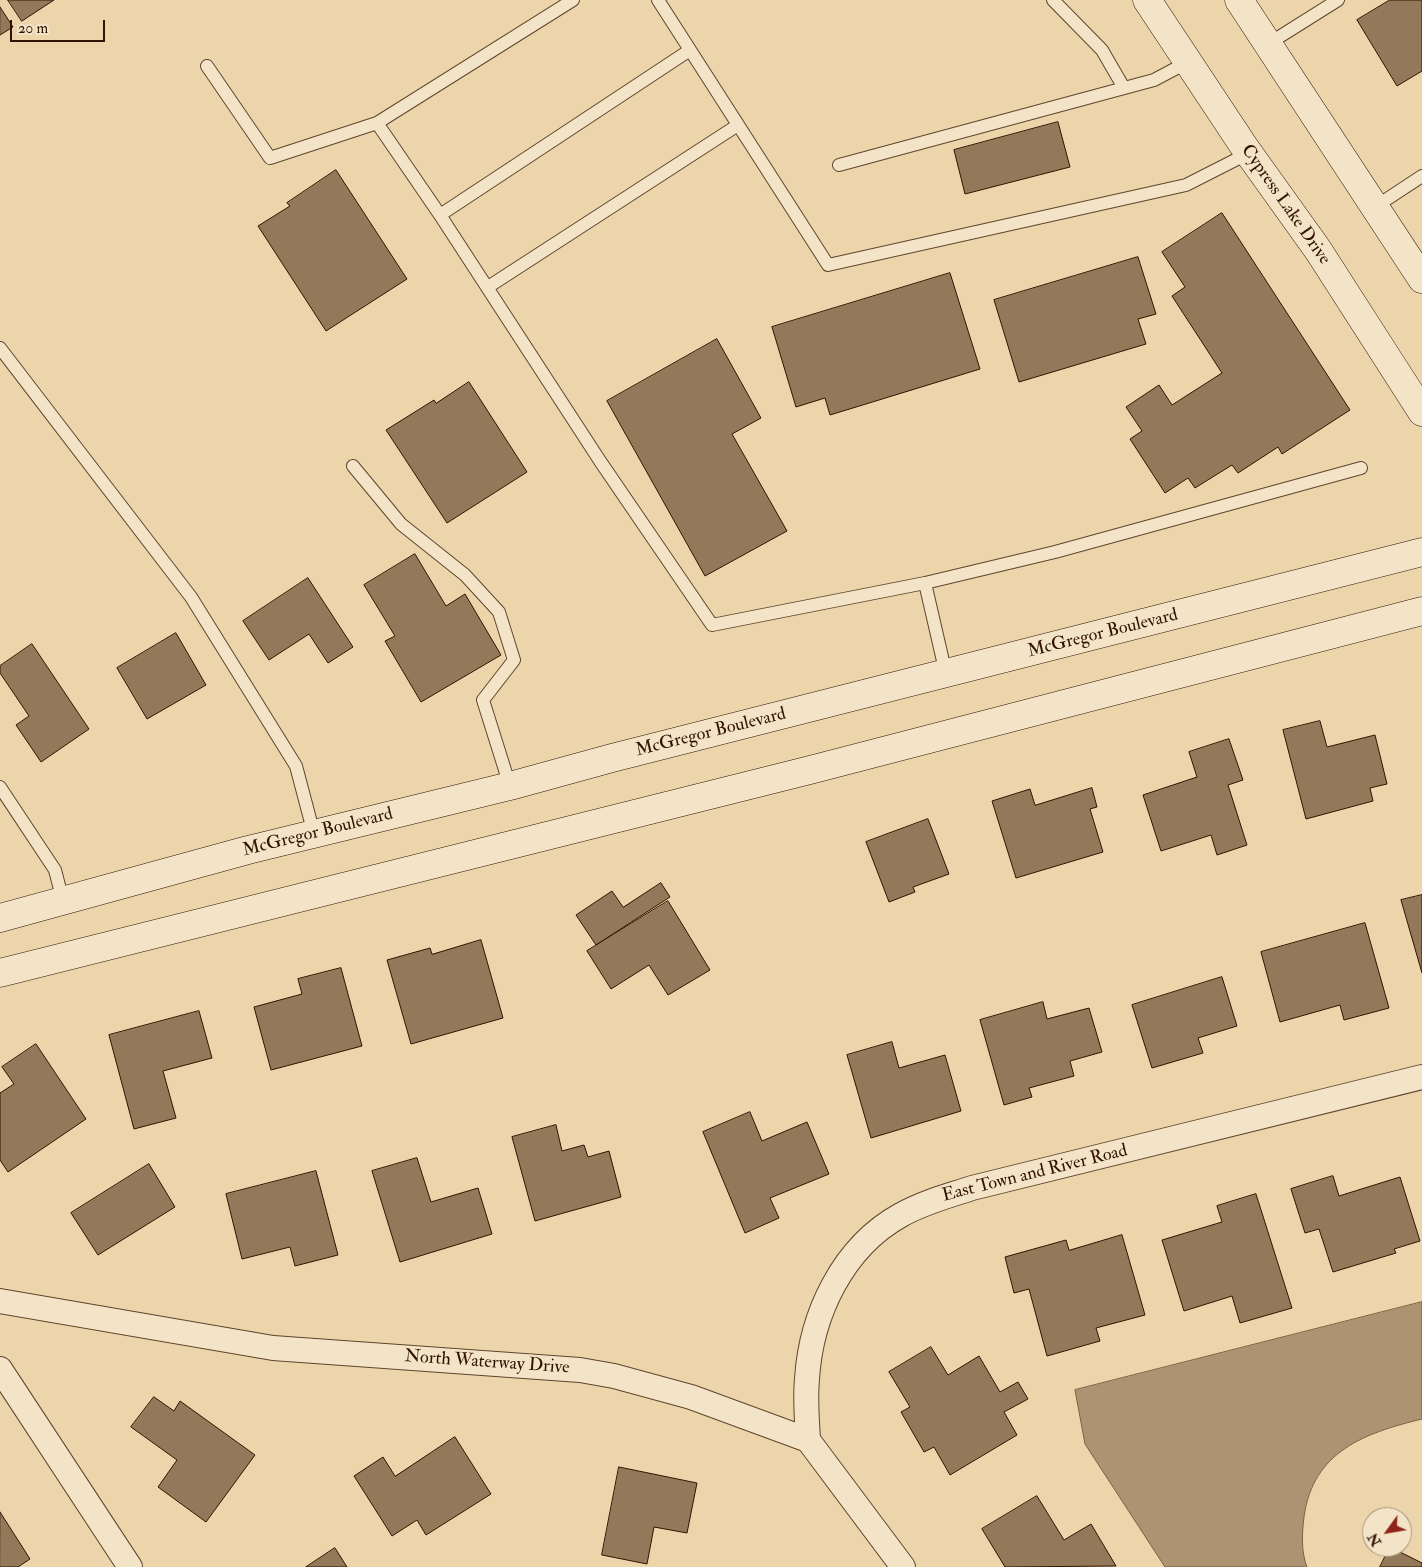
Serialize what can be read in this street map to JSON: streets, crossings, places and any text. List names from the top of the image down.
{
  "streets": {
    "main road": ["Cypress Lake Drive", "McGregor Boulevard"],
    "street": ["East Town and River Road", "North Waterway Drive"]
  },
  "crossings": [
    ["East Town and River Road", "North Waterway Drive"]
  ],
  "scale_bar": "20 m",
  "north": "bottom left"
}
